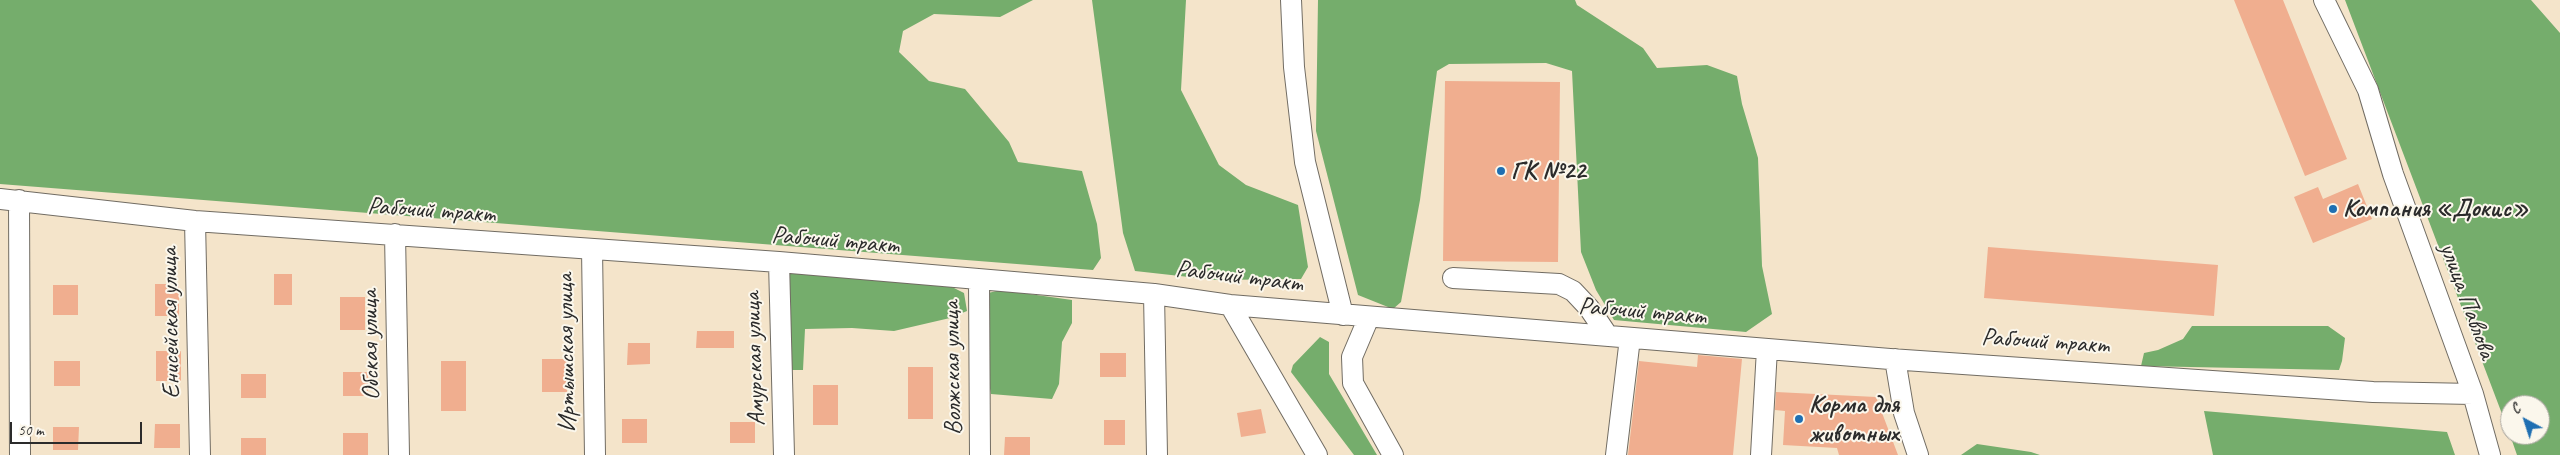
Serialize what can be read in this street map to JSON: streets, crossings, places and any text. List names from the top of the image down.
{
  "streets": {
    "street": [
      "Рабочий тракт",
      "улица Павлова",
      "Енисейская улица",
      "Обская улица",
      "Иртышская улица",
      "Амурская улица",
      "Волжская улица"
    ]
  },
  "crossings": [
    ["Рабочий тракт", "улица Павлова"],
    ["Рабочий тракт", "Енисейская улица"],
    ["Рабочий тракт", "Обская улица"],
    ["Рабочий тракт", "Иртышская улица"],
    ["Рабочий тракт", "Амурская улица"],
    ["Рабочий тракт", "Волжская улица"]
  ],
  "places": ["ГК №22", "Компания «Докис»", "Корма для животных"],
  "scale_bar": "50 m",
  "north": "top left"
}
